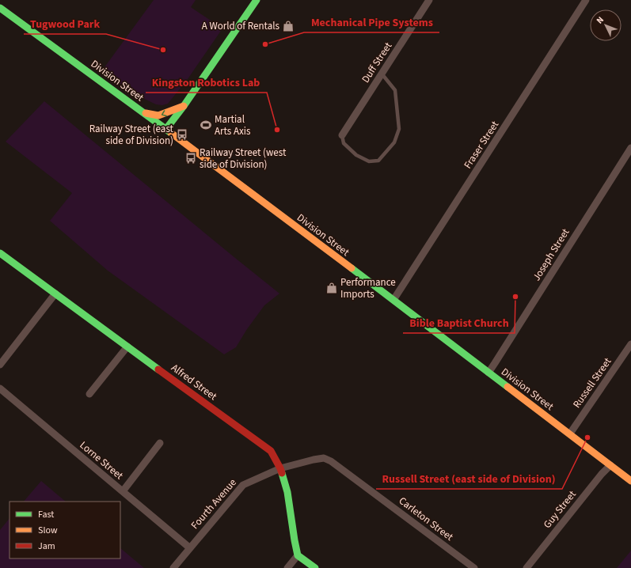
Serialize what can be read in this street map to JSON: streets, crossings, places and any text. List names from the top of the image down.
{
  "streets": {
    "main road": ["Division Street", "Alfred Street"],
    "street": [
      "Duff Street",
      "Fraser Street",
      "Joseph Street",
      "Russell Street",
      "Lorne Street",
      "Fourth Avenue",
      "Guy Street",
      "Carleton Street"
    ]
  },
  "crossings": [
    ["Division Street", "Fraser Street"],
    ["Division Street", "Joseph Street"],
    ["Division Street", "Russell Street"],
    ["Division Street", "Guy Street"],
    ["Alfred Street", "Fourth Avenue"],
    ["Alfred Street", "Carleton Street"],
    ["Lorne Street", "Fourth Avenue"],
    ["Fourth Avenue", "Carleton Street"]
  ],
  "places": {
    "shop": ["A World of Rentals", "Performance Imports"],
    "other": [
      "Mechanical Pipe Systems",
      "Tugwood Park",
      "Kingston Robotics Lab",
      "Bible Baptist Church",
      "Russell Street (east side of Division)"
    ],
    "sports": ["Martial Arts Axis"],
    "bus stop": ["Railway Street (east side of Division)", "Railway Street (west side of Division)"]
  },
  "legend": ["Fast", "Slow", "Jam"],
  "north": "top left"
}
